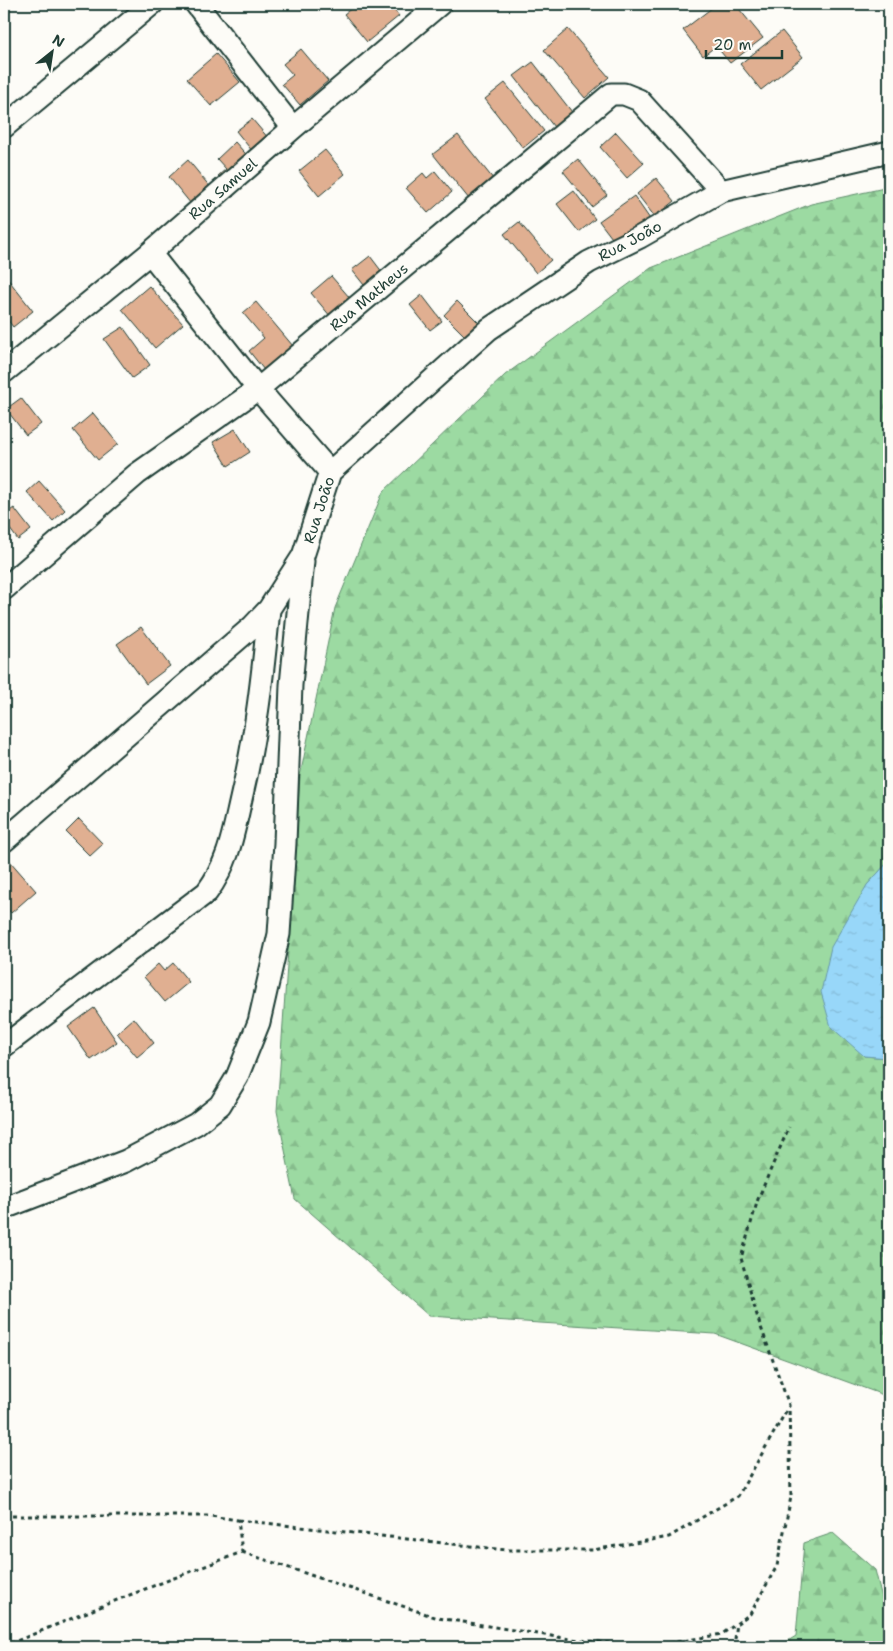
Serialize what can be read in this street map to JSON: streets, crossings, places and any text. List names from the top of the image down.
{
  "streets": {
    "street": ["Rua Samuel", "Rua João", "Rua Matheus"]
  },
  "crossings": [
    ["Rua João", "Rua Matheus"]
  ],
  "scale_bar": "20 m",
  "north": "top right"
}
